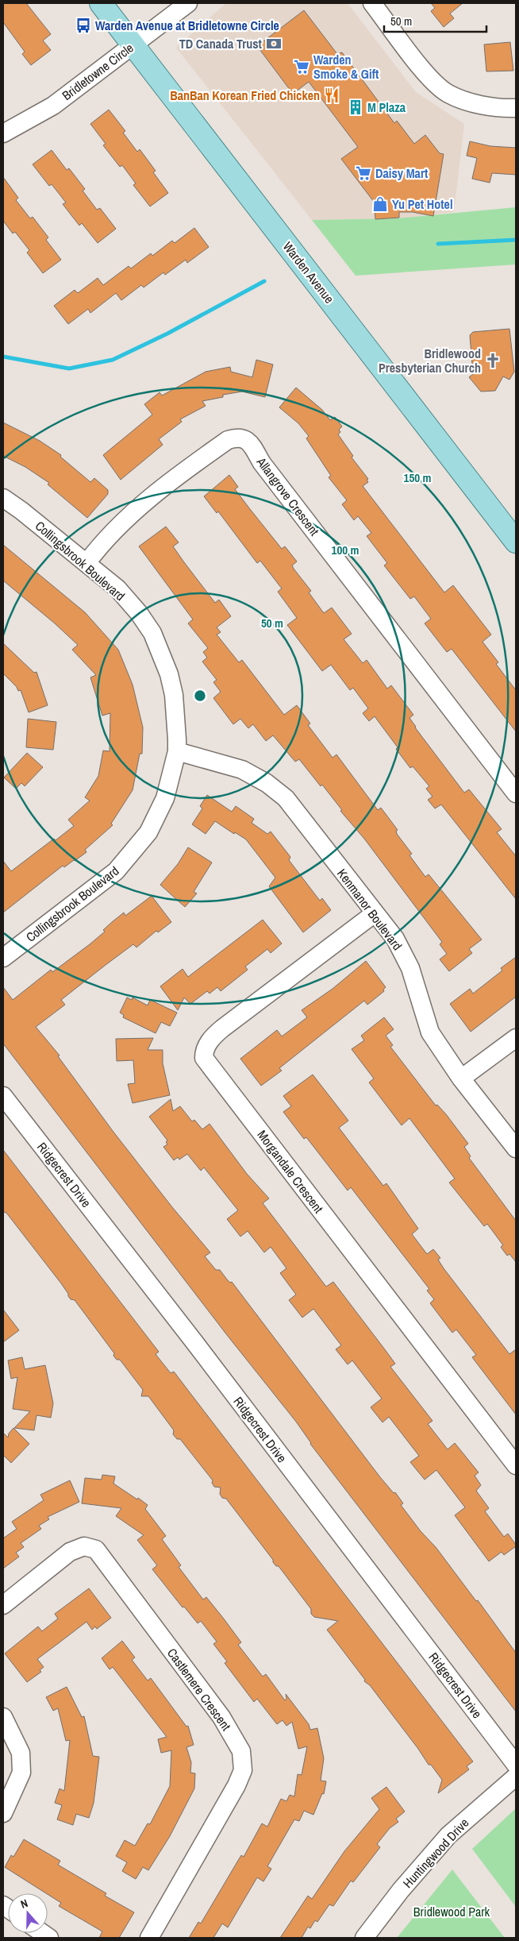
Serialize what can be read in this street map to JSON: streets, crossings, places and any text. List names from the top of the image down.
{
  "streets": {
    "main road": ["Warden Avenue"],
    "street": [
      "Bridletowne Circle",
      "Allangrove Crescent",
      "Collingsbrook Boulevard",
      "Kenmanor Boulevard",
      "Morgandale Crescent",
      "Ridgecrest Drive",
      "Castlemere Crescent",
      "Huntingwood Drive"
    ]
  },
  "crossings": [
    ["Bridletowne Circle", "Warden Avenue"],
    ["Allangrove Crescent", "Collingsbrook Boulevard"],
    ["Collingsbrook Boulevard", "Kenmanor Boulevard"],
    ["Kenmanor Boulevard", "Morgandale Crescent"]
  ],
  "parks": ["Bridlewood Park"],
  "places": {
    "bus stop": ["Warden Avenue at Bridletowne Circle"],
    "bank": ["TD Canada Trust"],
    "supermarket": ["Warden Smoke & Gift", "Daisy Mart"],
    "restaurant": ["BanBan Korean Fried Chicken"],
    "building": ["M Plaza"],
    "shop": ["Yu Pet Hotel"],
    "church": ["Bridlewood Presbyterian Church"]
  },
  "scale_bar": "50 m",
  "north": "top",
  "rings": ["150 m", "100 m", "50 m"]
}
